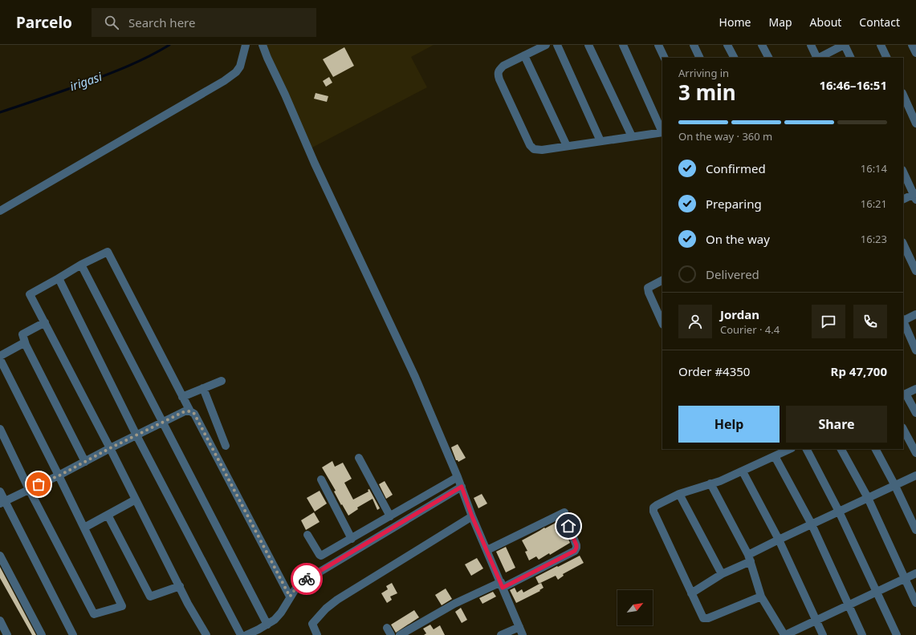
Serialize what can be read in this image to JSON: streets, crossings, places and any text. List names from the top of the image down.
{
  "water": ["irigasi"],
  "north": "top right",
  "page": {
    "header": "Parcelo",
    "search": "Search here",
    "nav": [
      "Home",
      "Map",
      "About",
      "Contact"
    ],
    "heading": ["3 min", "Arriving in", "16:46–16:51"],
    "panel": [
      "Jordan",
      "Courier · 4.4",
      "Order #4350",
      "Rp 47,700"
    ],
    "bar": "On the way · 360 m",
    "list": [
      ["Confirmed", "16:14"],
      ["Preparing", "16:21"],
      ["On the way", "16:23"],
      "Delivered"
    ],
    "buttons": ["Help", "Share"]
  }
}
